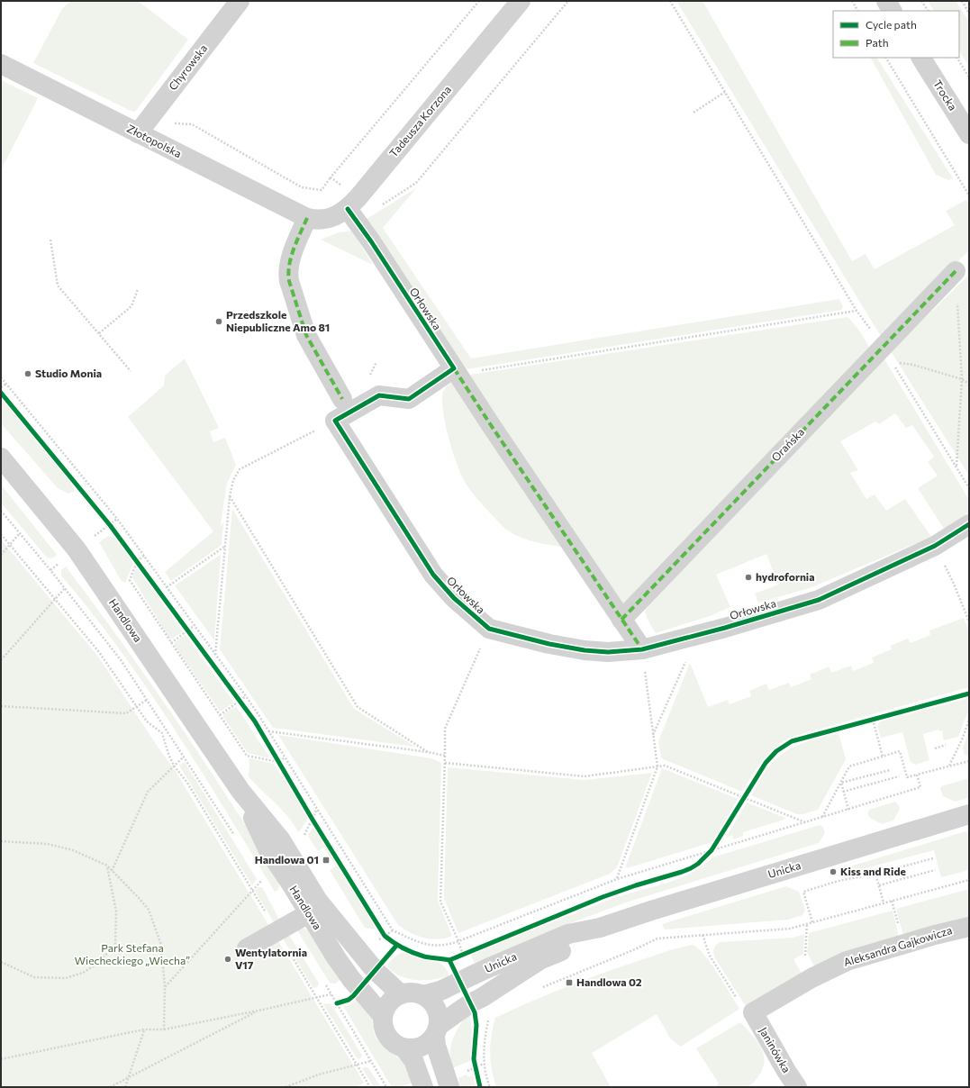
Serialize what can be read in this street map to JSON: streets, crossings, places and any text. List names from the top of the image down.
{
  "streets": {
    "street": [
      "Chyrowska",
      "Trocka",
      "Tadeusza Korzona",
      "Złotopolska",
      "Orłowska",
      "Orańska",
      "Handlowa",
      "Unicka",
      "Aleksandra Gajkowicza",
      "Janinówka"
    ]
  },
  "crossings": [
    ["Chyrowska", "Złotopolska"],
    ["Tadeusza Korzona", "Złotopolska"],
    ["Tadeusza Korzona", "Orłowska"],
    ["Orłowska", "Orańska"],
    ["Handlowa", "Unicka"],
    ["Aleksandra Gajkowicza", "Janinówka"]
  ],
  "parks": ["Park Stefana Wiecheckiego „Wiecha”"],
  "places": {
    "other": [
      "Przedszkole Niepubliczne Amo 81",
      "Studio Monia",
      "hydrofornia",
      "Kiss and Ride",
      "Wentylatornia V17"
    ],
    "transit": ["Handlowa 01", "Handlowa 02"]
  },
  "legend": ["Cycle path", "Path"]
}
